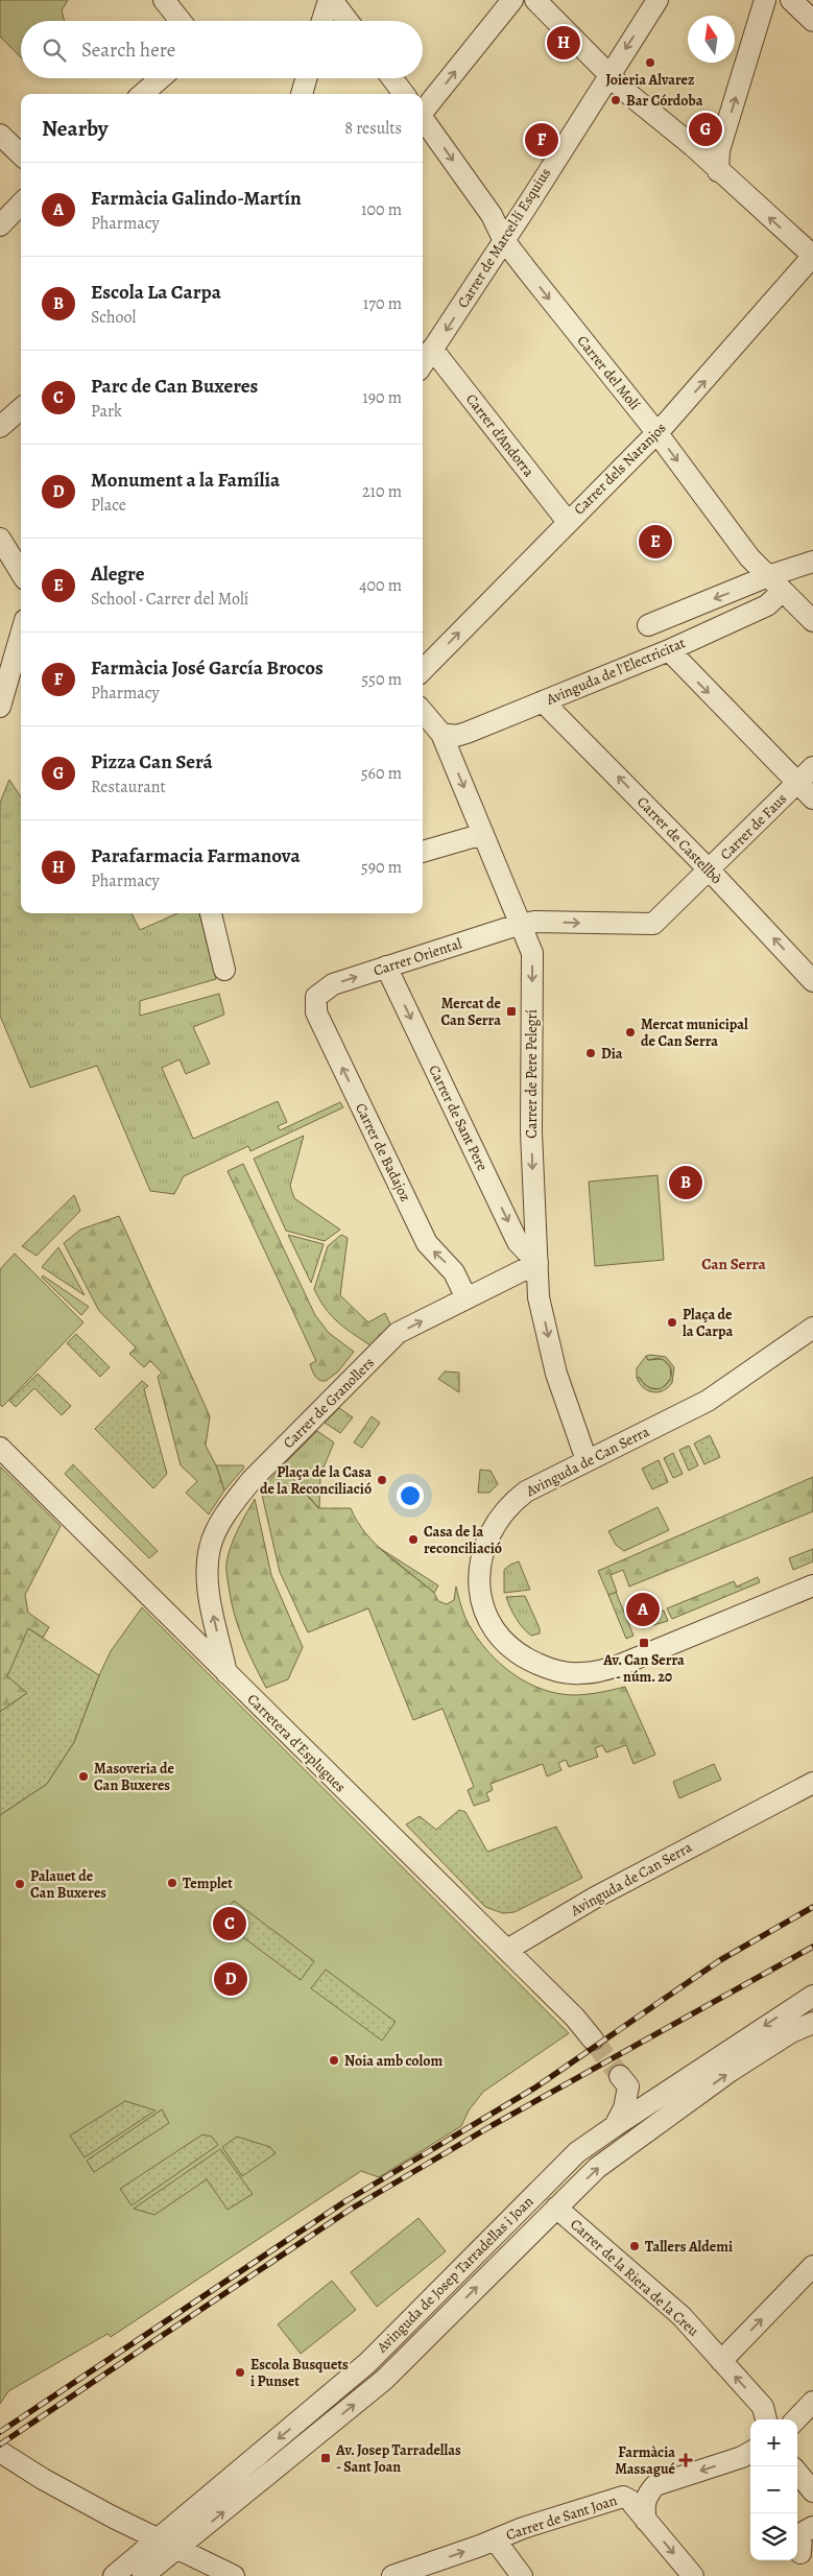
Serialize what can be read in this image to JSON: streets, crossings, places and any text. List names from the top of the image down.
{
  "streets": {
    "street": [
      "Carrer de Marcel·lí Esquius",
      "Carrer del Molí",
      "Carrer d'Andorra",
      "Carrer dels Naranjos",
      "Avinguda de l'Electricitat",
      "Carrer de Faus",
      "Carrer de Castellbò",
      "Carrer Oriental",
      "Carrer de Pere Pelegrí",
      "Carrer de Sant Pere",
      "Carrer de Badajoz",
      "Carrer de Granollers",
      "Avinguda de Can Serra",
      "Carretera d'Esplugues",
      "Avinguda de Josep Tarradellas i Joan",
      "Carrer de la Riera de la Creu",
      "Carrer de Sant Joan"
    ]
  },
  "crossings": [
    ["Carrer de Marcel·lí Esquius", "Carrer del Molí"],
    ["Carrer de Marcel·lí Esquius", "Carrer d'Andorra"],
    ["Carrer del Molí", "Carrer dels Naranjos"],
    ["Carrer del Molí", "Avinguda de l'Electricitat"],
    ["Carrer d'Andorra", "Carrer dels Naranjos"],
    ["Avinguda de l'Electricitat", "Carrer de Castellbò"],
    ["Avinguda de l'Electricitat", "Carrer de Pere Pelegrí"],
    ["Carrer de Faus", "Carrer de Castellbò"],
    ["Carrer de Faus", "Carrer Oriental"],
    ["Carrer de Faus", "Carrer de Pere Pelegrí"],
    ["Carrer Oriental", "Carrer de Pere Pelegrí"],
    ["Carrer Oriental", "Carrer de Sant Pere"],
    ["Carrer Oriental", "Carrer de Badajoz"],
    ["Carrer de Pere Pelegrí", "Carrer de Sant Pere"],
    ["Carrer de Pere Pelegrí", "Carrer de Granollers"],
    ["Carrer de Pere Pelegrí", "Avinguda de Can Serra"],
    ["Carrer de Sant Pere", "Carrer de Granollers"],
    ["Carrer de Badajoz", "Carrer de Granollers"],
    ["Carrer de Granollers", "Carretera d'Esplugues"],
    ["Avinguda de Can Serra", "Carretera d'Esplugues"],
    ["Avinguda de Josep Tarradellas i Joan", "Carrer de la Riera de la Creu"]
  ],
  "one_way": [
    "Carrer del Molí",
    "Carrer dels Naranjos",
    "Carrer de Faus",
    "Carrer de Pere Pelegrí",
    "Carrer de Sant Pere",
    "Carrer de Badajoz",
    "Carrer de Granollers",
    "Carrer de Sant Joan"
  ],
  "districts": ["Can Serra"],
  "places": {
    "other": [
      "Joieria Alvarez",
      "Bar Córdoba",
      "Mercat municipal de Can Serra",
      "Dia",
      "Plaça de la Carpa",
      "Plaça de la Casa de la Reconciliació",
      "Casa de la reconciliació",
      "Masoveria de Can Buxeres",
      "Templet",
      "Palauet de Can Buxeres",
      "Noia amb colom",
      "Tallers Aldemi",
      "Escola Busquets i Punset"
    ],
    "transit": ["Mercat de Can Serra", "Av. Can Serra - núm. 20", "Av. Josep Tarradellas - Sant Joan"],
    "health": ["Farmàcia Massagué"]
  },
  "north": "top",
  "page": {
    "search": "Search here",
    "pins": [
      "H",
      "G",
      "F",
      "E",
      "B",
      "A",
      "C",
      "D"
    ],
    "heading": ["Nearby", "8 results"],
    "list": [
      {
        "mark": "A",
        "name": "Farmàcia Galindo-Martín",
        "note": "Pharmacy",
        "value": "100 m"
      },
      {
        "mark": "B",
        "name": "Escola La Carpa",
        "note": "School",
        "value": "170 m"
      },
      {
        "mark": "C",
        "name": "Parc de Can Buxeres",
        "note": "Park",
        "value": "190 m"
      },
      {
        "mark": "D",
        "name": "Monument a la Família",
        "note": "Place",
        "value": "210 m"
      },
      {
        "mark": "E",
        "name": "Alegre",
        "note": "School · Carrer del Molí",
        "value": "400 m"
      },
      {
        "mark": "F",
        "name": "Farmàcia José García Brocos",
        "note": "Pharmacy",
        "value": "550 m"
      },
      {
        "mark": "G",
        "name": "Pizza Can Será",
        "note": "Restaurant",
        "value": "560 m"
      },
      {
        "mark": "H",
        "name": "Parafarmacia Farmanova",
        "note": "Pharmacy",
        "value": "590 m"
      }
    ],
    "map_buttons": ["+", "−"]
  }
}
